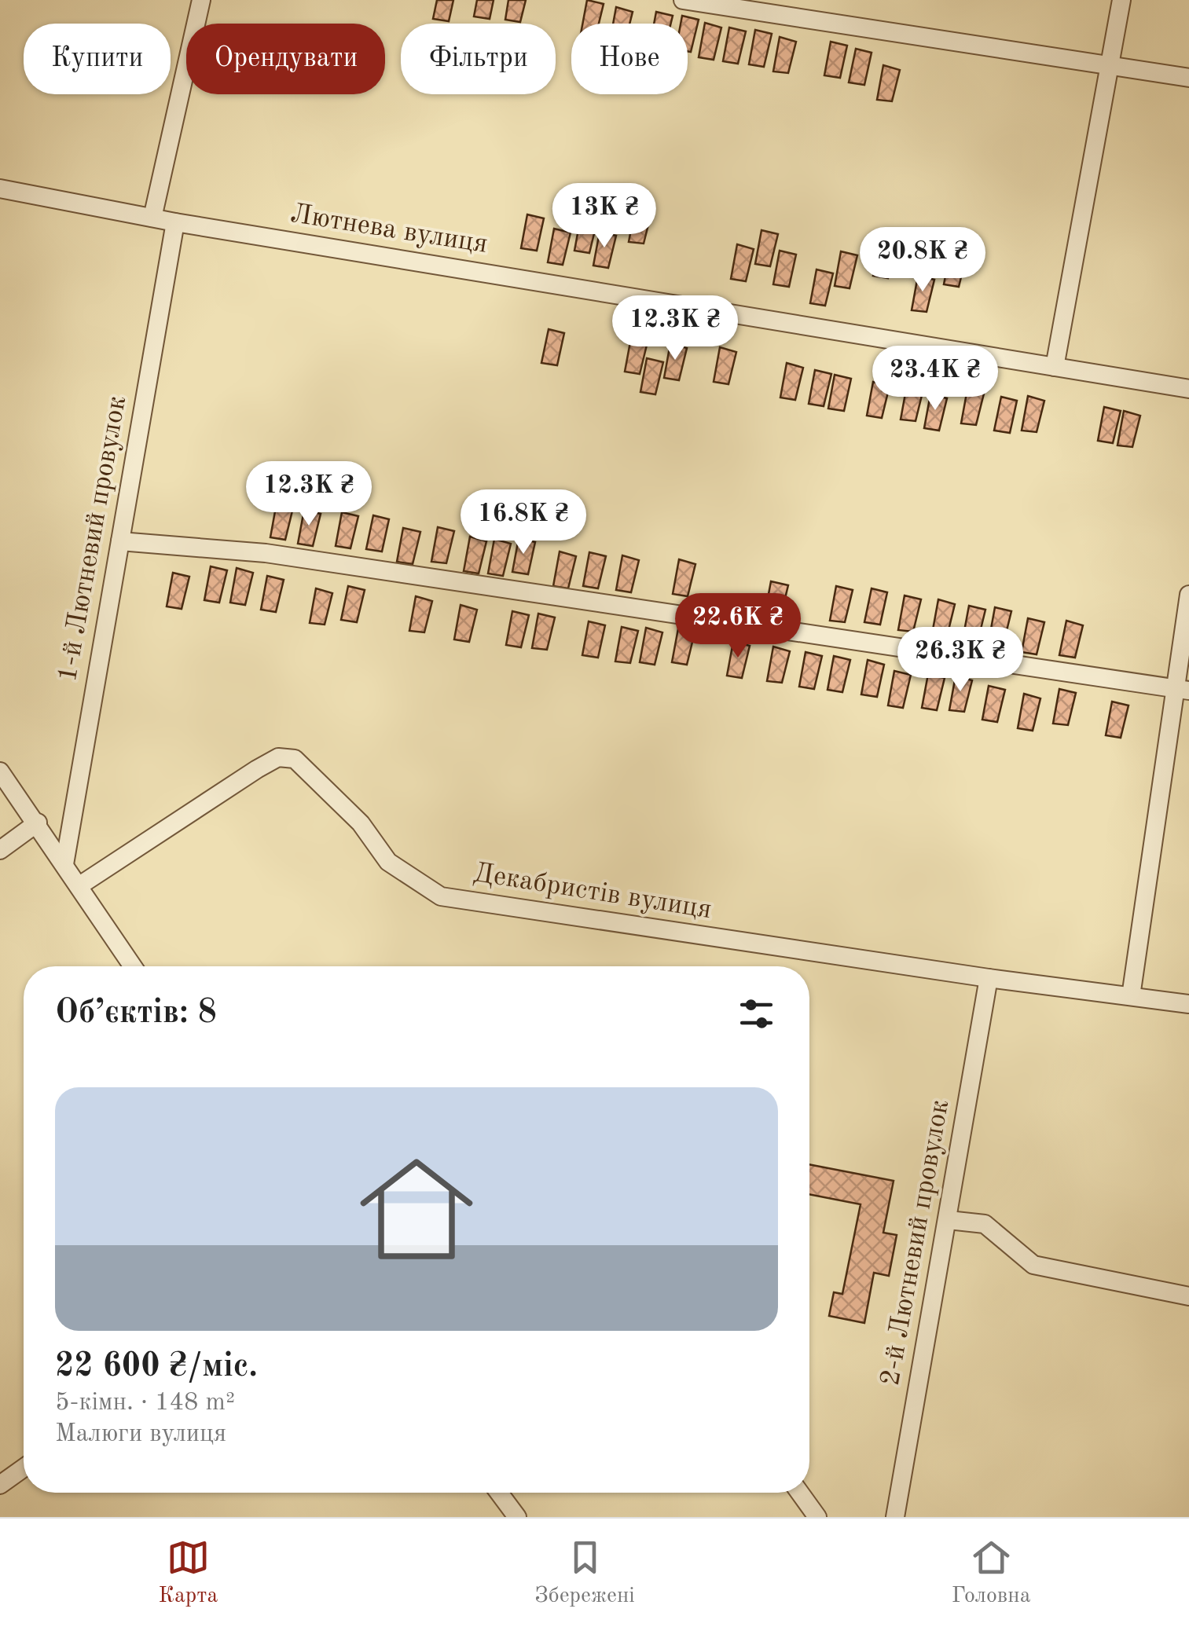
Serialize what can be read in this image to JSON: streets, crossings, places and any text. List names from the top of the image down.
{
  "streets": {
    "street": [
      "Лютнева вулиця",
      "1-й Лютневий провулок",
      "Декабристів вулиця",
      "2-й Лютневий провулок"
    ]
  },
  "crossings": [
    ["Лютнева вулиця", "1-й Лютневий провулок"],
    ["Декабристів вулиця", "2-й Лютневий провулок"]
  ],
  "page": {
    "chip": [
      "Купити",
      "Орендувати",
      "Фільтри",
      "Нове"
    ],
    "price": [
      "13K ₴",
      "20.8K ₴",
      "12.3K ₴",
      "23.4K ₴",
      "12.3K ₴",
      "16.8K ₴",
      "22.6K ₴",
      "26.3K ₴"
    ],
    "heading": "Об’єктів: 8",
    "list": [
      {
        "name": "22 600 ₴/міс.",
        "note": "5-кімн. · 148 m² · Малюги вулиця"
      }
    ],
    "tabs": ["Карта", "Збережені", "Головна"]
  }
}
